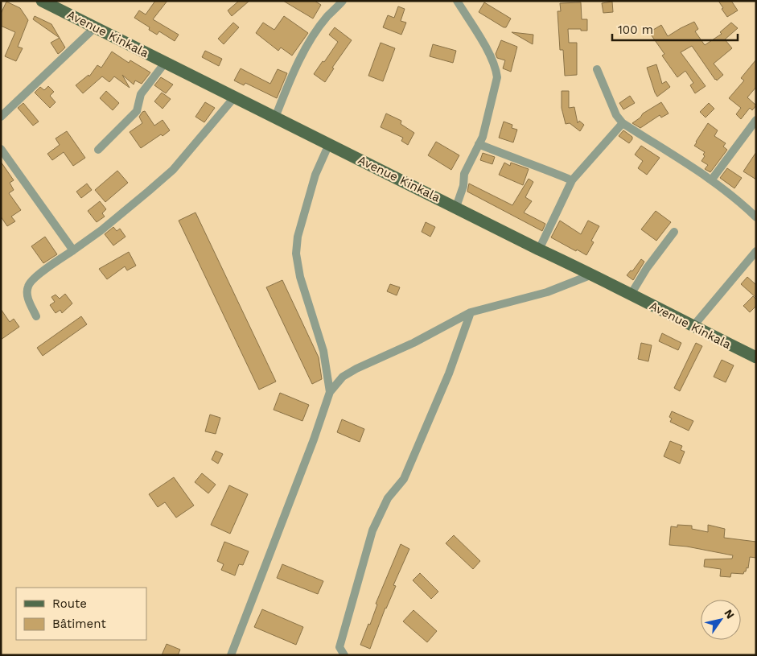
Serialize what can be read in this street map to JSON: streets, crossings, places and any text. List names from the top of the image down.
{
  "streets": {
    "main road": ["Avenue Kinkala"]
  },
  "legend": ["Route", "Bâtiment"],
  "scale_bar": "100 m",
  "north": "top right"
}
